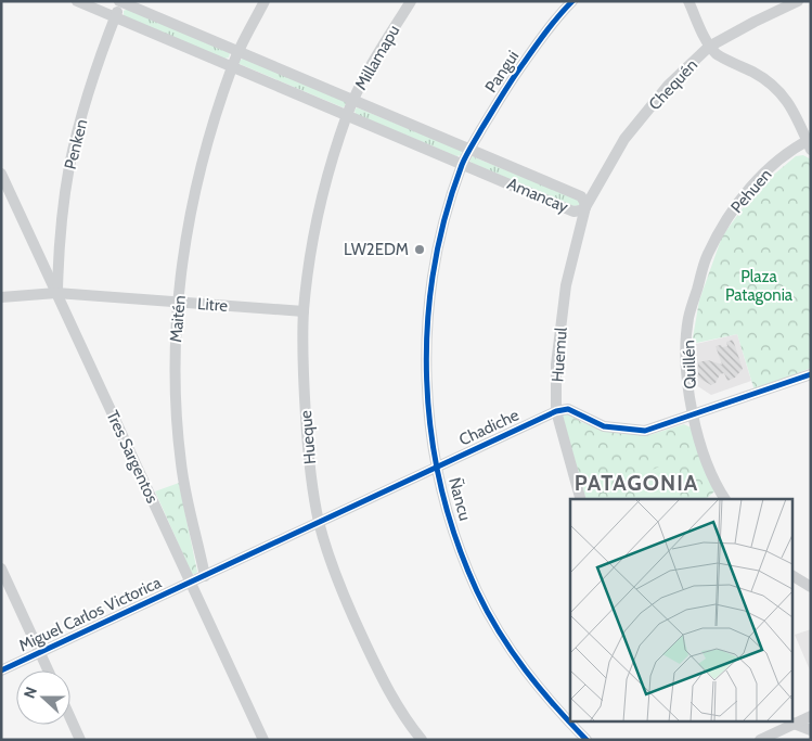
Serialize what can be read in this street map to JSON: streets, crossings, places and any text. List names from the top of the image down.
{
  "streets": {
    "street": [
      "Millamapu",
      "Pangui",
      "Chequén",
      "Penken",
      "Pehuen",
      "Amancay",
      "Litre",
      "Maitén",
      "Huemul",
      "Quillén",
      "Chadiche",
      "Hueque",
      "Tres Sargentos",
      "Ñancu",
      "Miguel Carlos Victorica"
    ]
  },
  "crossings": [
    ["Millamapu", "Amancay"],
    ["Millamapu", "Hueque"],
    ["Pangui", "Amancay"],
    ["Pangui", "Ñancu"],
    ["Chequén", "Amancay"],
    ["Chequén", "Huemul"],
    ["Penken", "Amancay"],
    ["Penken", "Litre"],
    ["Penken", "Tres Sargentos"],
    ["Pehuen", "Quillén"],
    ["Amancay", "Maitén"],
    ["Amancay", "Huemul"],
    ["Amancay", "Hueque"],
    ["Amancay", "Ñancu"],
    ["Litre", "Maitén"],
    ["Litre", "Hueque"],
    ["Litre", "Tres Sargentos"],
    ["Maitén", "Chadiche"],
    ["Huemul", "Chadiche"],
    ["Chadiche", "Hueque"],
    ["Chadiche", "Tres Sargentos"],
    ["Chadiche", "Ñancu"],
    ["Chadiche", "Miguel Carlos Victorica"],
    ["Tres Sargentos", "Miguel Carlos Victorica"]
  ],
  "districts": ["PATAGONIA"],
  "parks": ["Plaza Patagonia"],
  "places": ["LW2EDM"],
  "north": "left"
}
